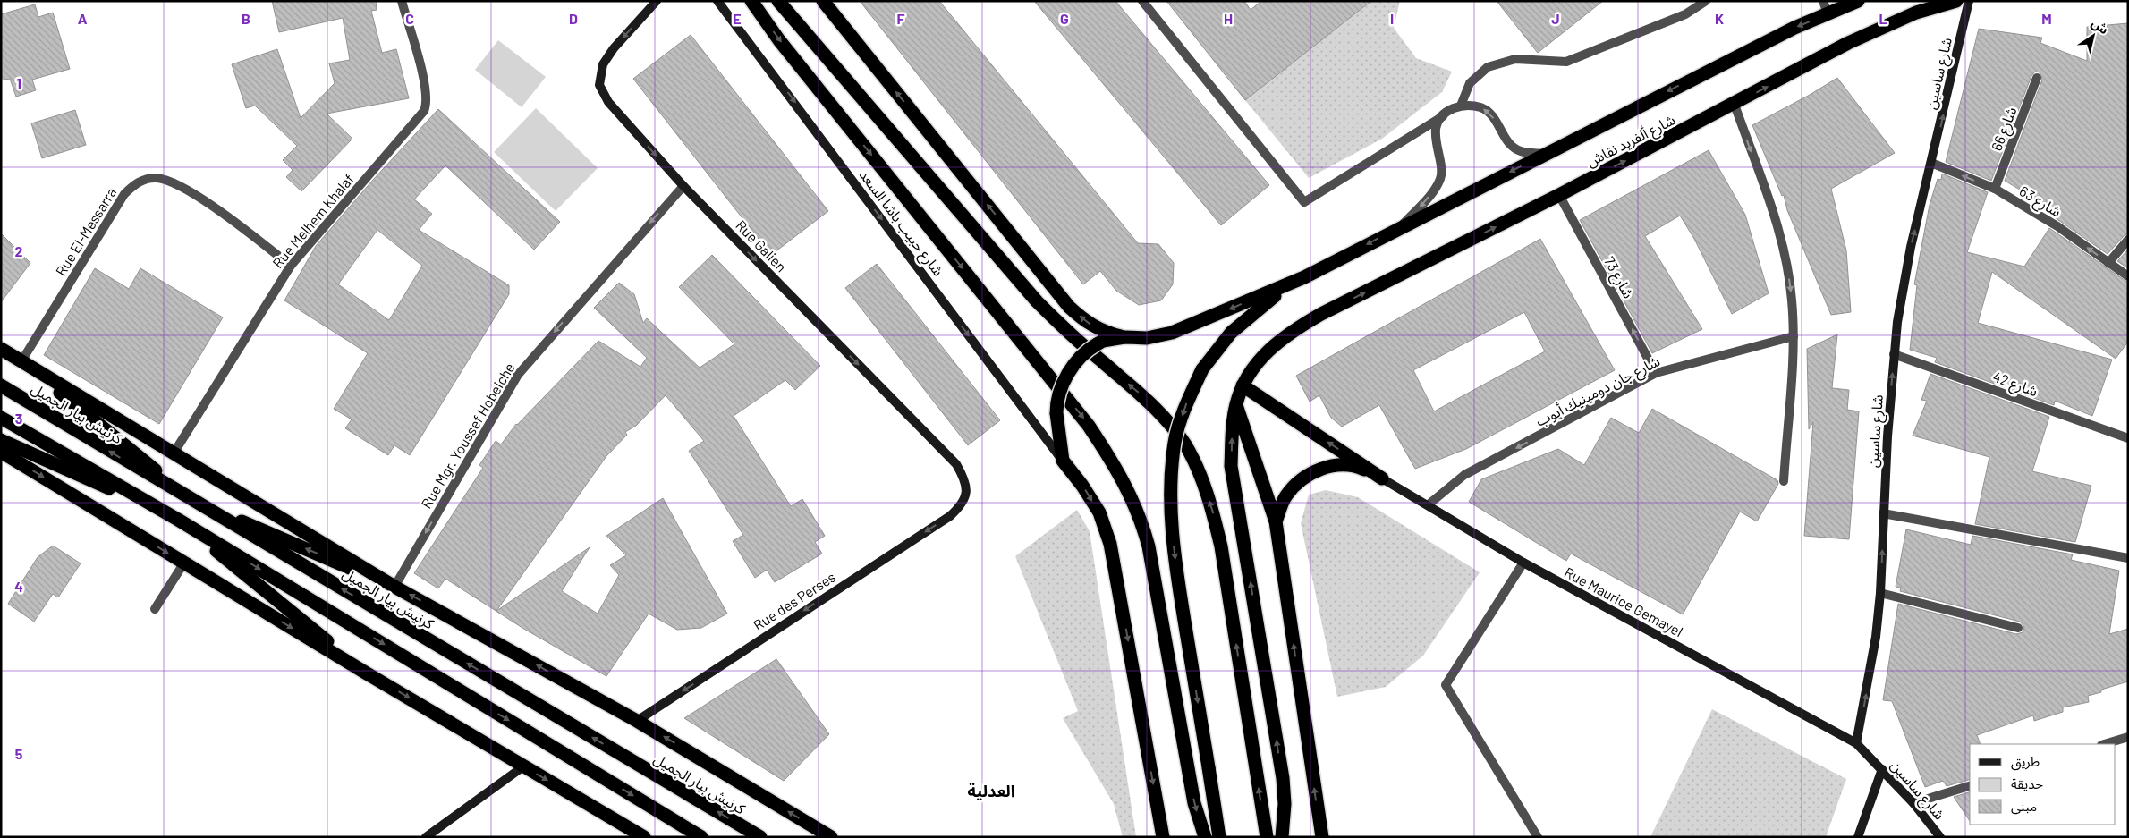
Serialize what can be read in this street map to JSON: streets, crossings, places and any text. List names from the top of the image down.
{
  "streets": {
    "highway": ["شارع ألفريد نقاش", "كرنيش بيار الجميل"],
    "street": [
      "شارع ساسين",
      "شارع 66",
      "شارع 63",
      "Rue Melhem Khalaf",
      "شارع حبيب باشا السعد",
      "Rue El-Messarra",
      "Rue Galien",
      "شارع 73",
      "شارع 42",
      "شارع جان دومينيك أيوب",
      "Rue Mgr. Youssef Hobeiche",
      "Rue des Perses",
      "Rue Maurice Gemayel"
    ]
  },
  "crossings": [
    ["شارع ساسين", "شارع 63"],
    ["شارع ساسين", "شارع 42"],
    ["شارع ساسين", "Rue Maurice Gemayel"],
    ["شارع 66", "شارع 63"],
    ["شارع ألفريد نقاش", "شارع 73"],
    ["Rue Melhem Khalaf", "Rue El-Messarra"],
    ["Rue Galien", "Rue Mgr. Youssef Hobeiche"],
    ["Rue Galien", "Rue des Perses"],
    ["شارع 73", "شارع جان دومينيك أيوب"],
    ["شارع جان دومينيك أيوب", "Rue Maurice Gemayel"]
  ],
  "one_way": [
    "شارع ساسين",
    "شارع 63",
    "شارع حبيب باشا السعد",
    "Rue Galien",
    "شارع 73",
    "شارع جان دومينيك أيوب",
    "Rue Mgr. Youssef Hobeiche",
    "Rue des Perses"
  ],
  "districts": ["العدلية"],
  "legend": ["طريق", "حديقة", "مبنى"],
  "north": "top right",
  "grid": {
    "columns": [
      "A",
      "B",
      "C",
      "D",
      "E",
      "F",
      "G",
      "H",
      "I",
      "J",
      "K",
      "L",
      "M"
    ],
    "rows": [
      "1",
      "2",
      "3",
      "4",
      "5"
    ]
  }
}
